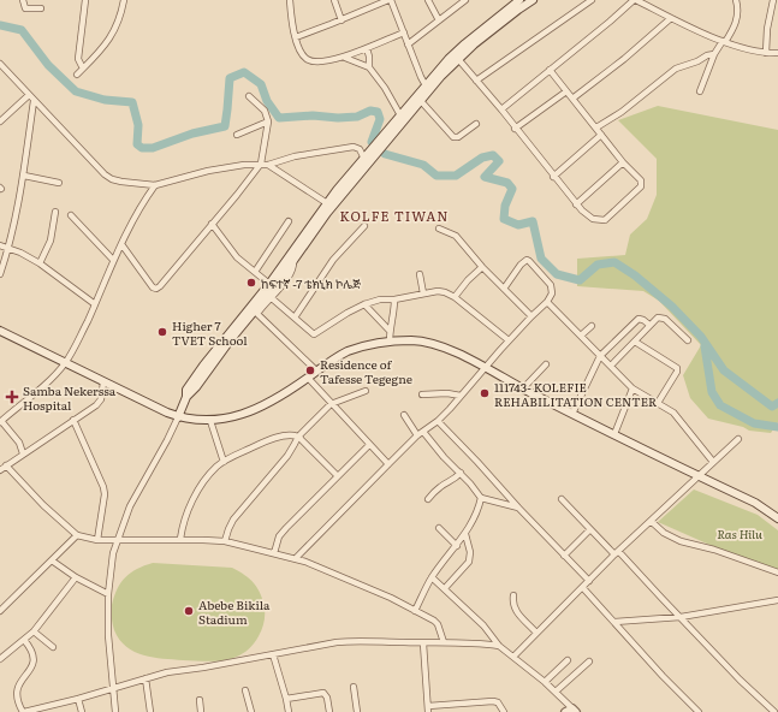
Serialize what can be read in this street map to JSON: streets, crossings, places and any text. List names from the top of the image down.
{
  "districts": ["KOLFE TIWAN"],
  "parks": ["Ras Hilu"],
  "places": {
    "other": [
      "ከፍተኛ -7 ቴክኒክ ኮሌጅ",
      "Higher 7 TVET School",
      "Residence of Tafesse Tegegne",
      "111743- KOLEFIE REHABILITATION CENTER",
      "Abebe Bikila Stadium"
    ],
    "health": ["Samba Nekerssa Hospital"]
  }
}
